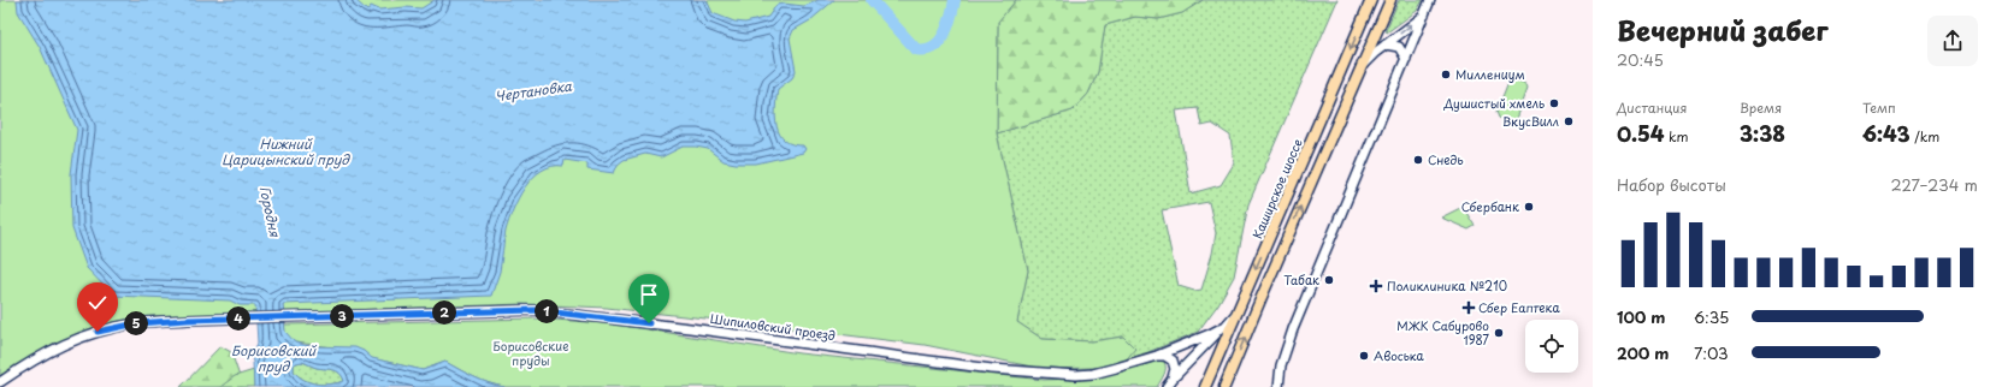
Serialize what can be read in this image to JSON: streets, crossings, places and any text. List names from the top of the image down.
{
  "streets": {
    "main road": ["Каширское шоссе", "Шипиловский проезд"]
  },
  "crossings": [
    ["Каширское шоссе", "Шипиловский проезд"]
  ],
  "water": [
    "Чертановка",
    "Нижний Царицынский пруд",
    "Городня",
    "Борисовский пруд"
  ],
  "parks": ["Борисовские пруды"],
  "places": {
    "other": [
      "Миллениум",
      "Душистый хмель",
      "ВкусВилл",
      "Снедь",
      "Сбербанк",
      "Табак",
      "МЖК Сабурово 1987",
      "Авоська"
    ],
    "health": ["Поликлиника №210", "Сбер Еаптека"]
  },
  "page": {
    "heading": ["Вечерний забег", "20:45"],
    "stats": [
      ["Дистанция", "0.54 km"],
      ["Время", "3:38"],
      ["Темп", "6:43 /km"]
    ],
    "chart": ["Набор высоты", "227–234 m"],
    "list": [
      {
        "name": "100 m",
        "note": "6:35"
      },
      {
        "name": "200 m",
        "note": "7:03"
      }
    ],
    "pins": [
      "1",
      "2",
      "3",
      "4",
      "5"
    ]
  }
}
